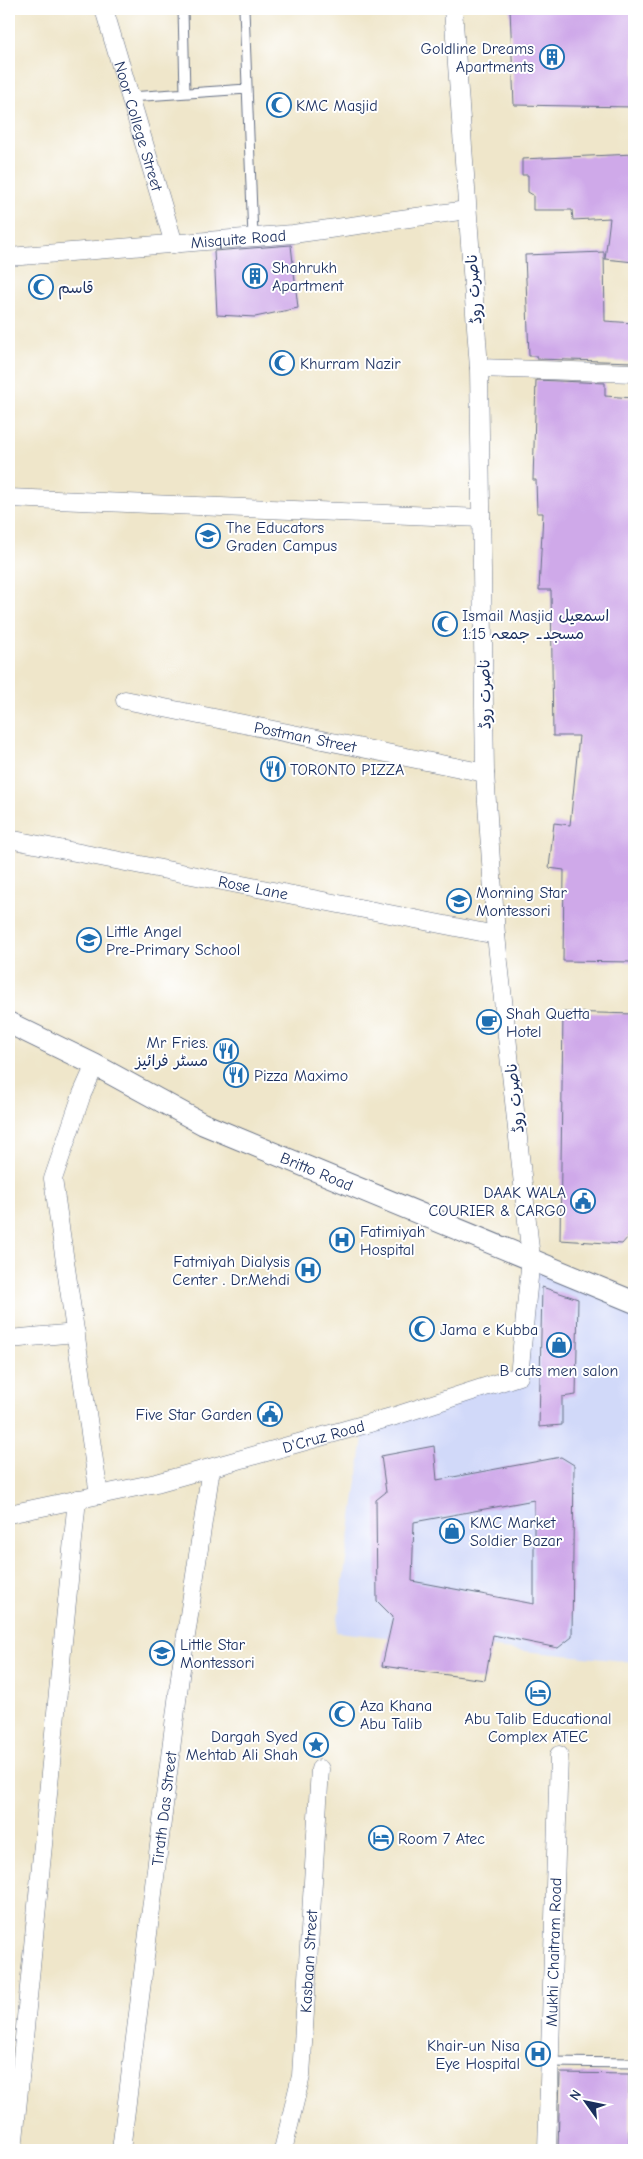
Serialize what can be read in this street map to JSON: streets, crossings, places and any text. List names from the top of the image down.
{
  "streets": {
    "street": [
      "Noor College Street",
      "Misquite Road",
      "ناصرت روڈ",
      "Postman Street",
      "Rose Lane",
      "Britto Road",
      "D'Cruz Road",
      "Tirath Das Street",
      "Mukhi Chaitram Road",
      "Kasbaan Street"
    ]
  },
  "crossings": [
    ["Noor College Street", "Misquite Road"],
    ["Misquite Road", "ناصرت روڈ"],
    ["ناصرت روڈ", "Postman Street"],
    ["ناصرت روڈ", "Rose Lane"],
    ["ناصرت روڈ", "Britto Road"],
    ["ناصرت روڈ", "D'Cruz Road"],
    ["Britto Road", "D'Cruz Road"],
    ["D'Cruz Road", "Tirath Das Street"]
  ],
  "places": {
    "building": ["Goldline Dreams Apartments", "Shahrukh Apartment"],
    "mosque": [
      "KMC Masjid",
      "قاسم",
      "Khurram Nazir",
      "Ismail Masjid اسمعیل مسجد۔ جمعہ 1:15",
      "Jama e Kubba",
      "Aza Khana Abu Talib"
    ],
    "school or university": [
      "The Educators Graden Campus",
      "Morning Star Montessori",
      "Little Angel Pre-Primary School",
      "Little Star Montessori"
    ],
    "restaurant": ["TORONTO PIZZA", "Mr Fries. مسٹر فرائیز", "Pizza Maximo"],
    "cafe": ["Shah Quetta Hotel"],
    "public building": ["DAAK WALA COURIER & CARGO", "Five Star Garden"],
    "hospital": ["Fatimiyah Hospital", "Fatmiyah Dialysis Center . Dr.Mehdi", "Khair-un Nisa Eye Hospital"],
    "shop": ["B cuts men salon", "KMC Market Soldier Bazar"],
    "hotel": ["Abu Talib Educational Complex ATEC", "Room 7 Atec"],
    "place": ["Dargah Syed Mehtab Ali Shah"]
  },
  "north": "top left"
}
